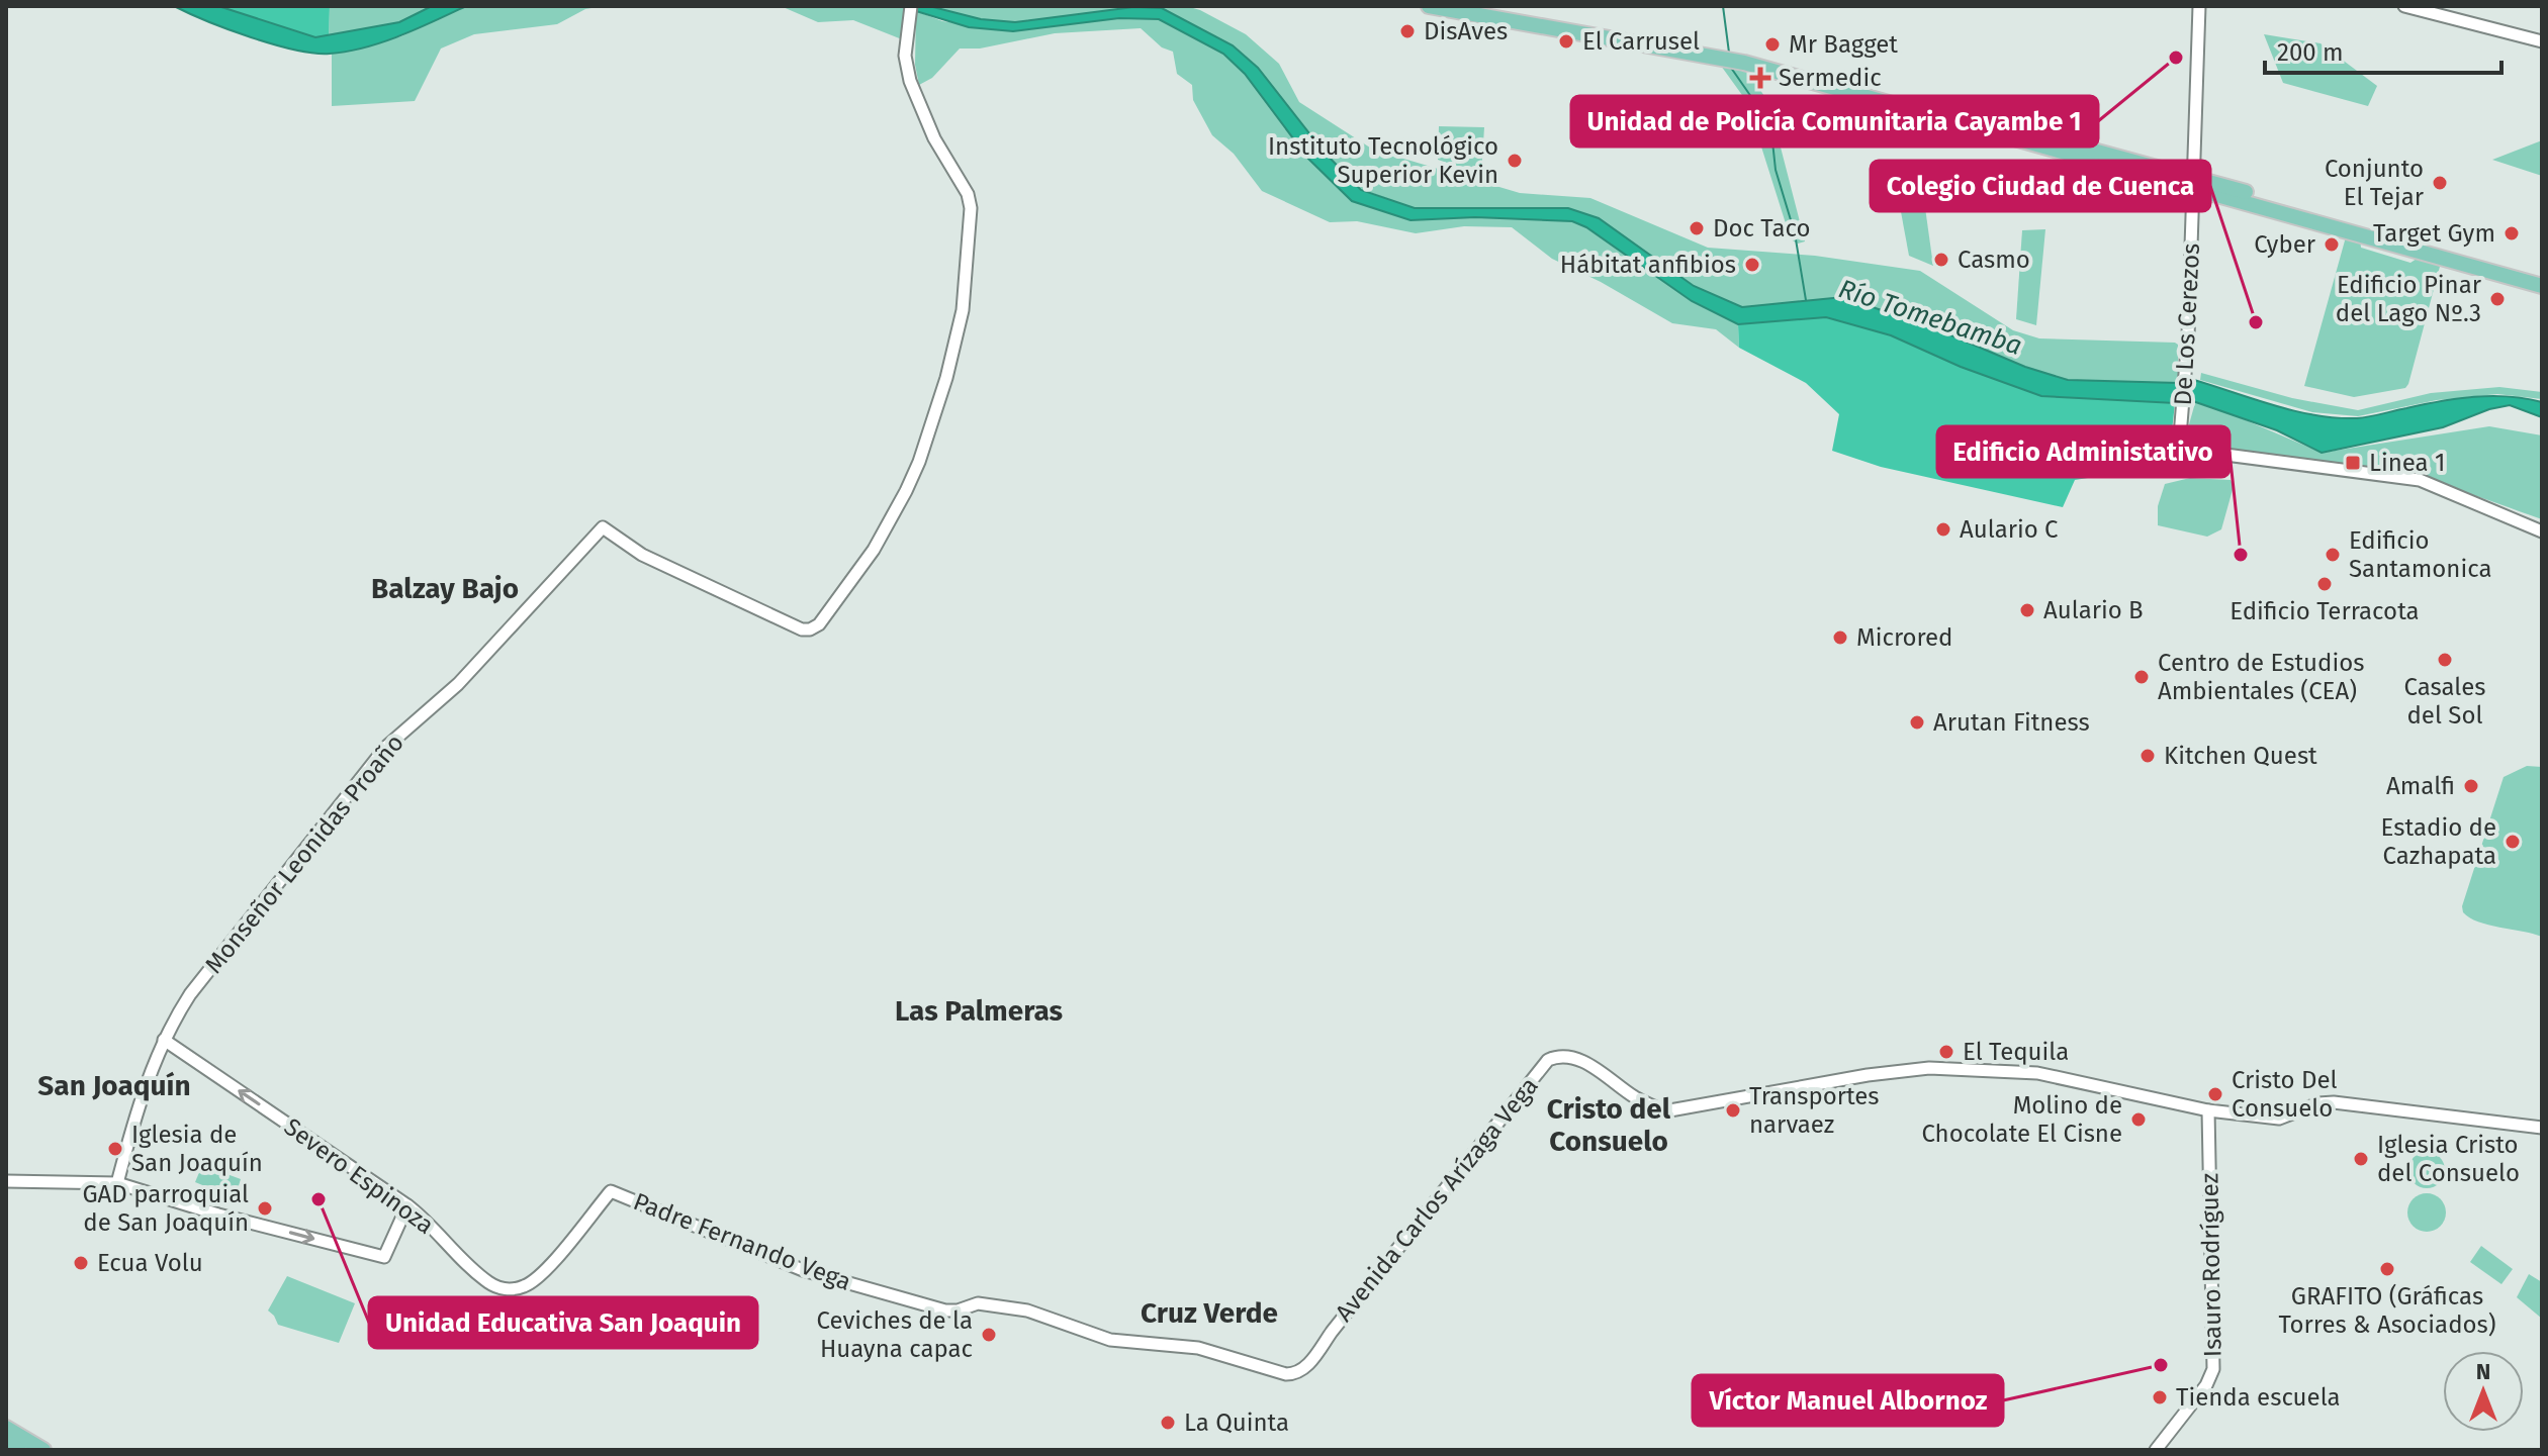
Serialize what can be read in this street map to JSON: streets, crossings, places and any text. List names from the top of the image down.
{
  "streets": {
    "street": [
      "De Los Cerezos",
      "Monseñor Leonidas Proaño",
      "Severo Espinoza",
      "Avenida Carlos Arízaga Vega",
      "Padre Fernando Vega",
      "Isauro Rodríguez"
    ]
  },
  "crossings": [
    ["Monseñor Leonidas Proaño", "Severo Espinoza"],
    ["Severo Espinoza", "Padre Fernando Vega"],
    ["Avenida Carlos Arízaga Vega", "Padre Fernando Vega"],
    ["Avenida Carlos Arízaga Vega", "Isauro Rodríguez"]
  ],
  "one_way": ["Severo Espinoza"],
  "districts": [
    "Balzay Bajo",
    "Las Palmeras",
    "San Joaquín",
    "Cristo del Consuelo",
    "Cruz Verde"
  ],
  "water": ["Río Tomebamba"],
  "places": {
    "other": [
      "DisAves",
      "El Carrusel",
      "Mr Bagget",
      "Unidad de Policía Comunitaria Cayambe 1",
      "Instituto Tecnológico Superior Kevin",
      "Conjunto El Tejar",
      "Doc Taco",
      "Target Gym",
      "Cyber",
      "Casmo",
      "Hábitat anfibios",
      "Edificio Pinar del Lago Nº.3",
      "Colegio Ciudad de Cuenca",
      "Aulario C",
      "Edificio Administativo",
      "Edificio Santamonica",
      "Edificio Terracota",
      "Aulario B",
      "Microred",
      "Casales del Sol",
      "Centro de Estudios Ambientales (CEA)",
      "Arutan Fitness",
      "Kitchen Quest",
      "Amalfi",
      "Estadio de Cazhapata",
      "El Tequila",
      "Cristo Del Consuelo",
      "Transportes narvaez",
      "Molino de Chocolate El Cisne",
      "Iglesia de San Joaquín",
      "Iglesia Cristo del Consuelo",
      "Unidad Educativa San Joaquin",
      "GAD parroquial de San Joaquín",
      "Ecua Volu",
      "GRAFITO (Gráficas Torres & Asociados)",
      "Ceviches de la Huayna capac",
      "Víctor Manuel Albornoz",
      "Tienda escuela",
      "La Quinta"
    ],
    "health": ["Sermedic"],
    "transit": ["Linea 1"]
  },
  "scale_bar": "200 m",
  "north": "top"
}
